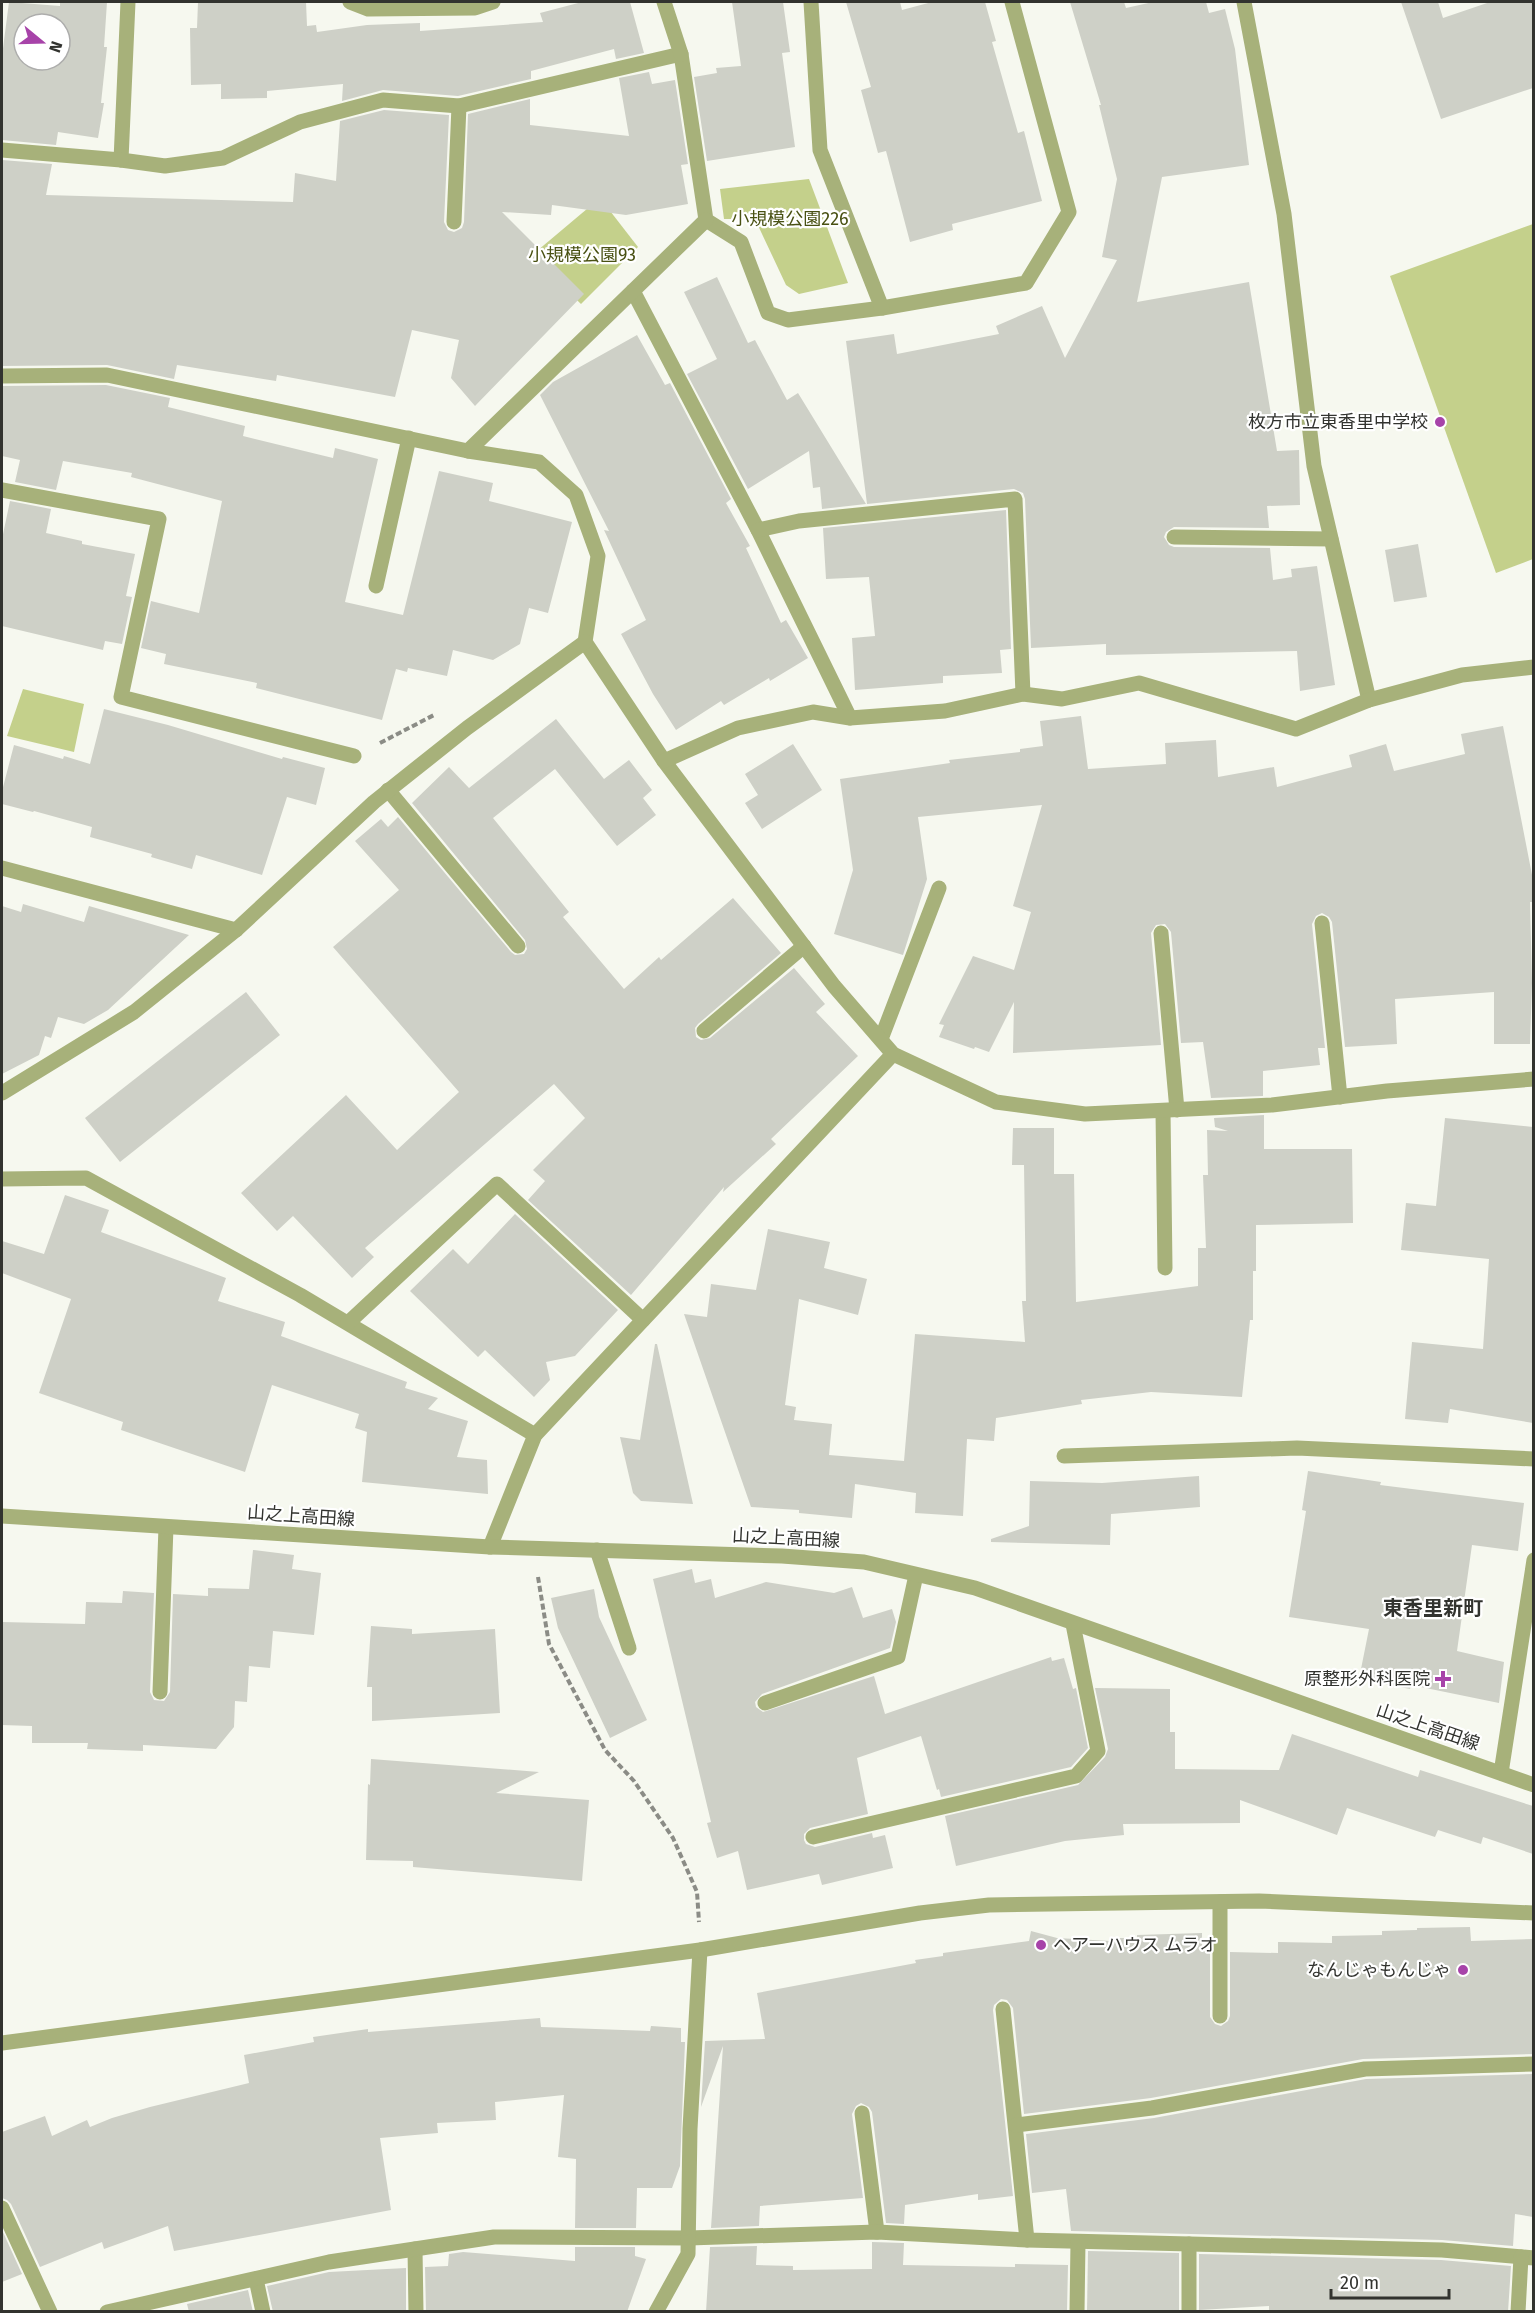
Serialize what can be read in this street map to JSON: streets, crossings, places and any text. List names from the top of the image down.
{
  "streets": {
    "street": ["山之上高田線"]
  },
  "districts": ["東香里新町"],
  "parks": ["小規模公園226", "小規模公園93"],
  "places": {
    "other": ["枚方市立東香里中学校", "ヘアーハウス ムラオ", "なんじゃもんじゃ"],
    "health": ["原整形外科医院"]
  },
  "scale_bar": "20 m",
  "north": "right"
}
